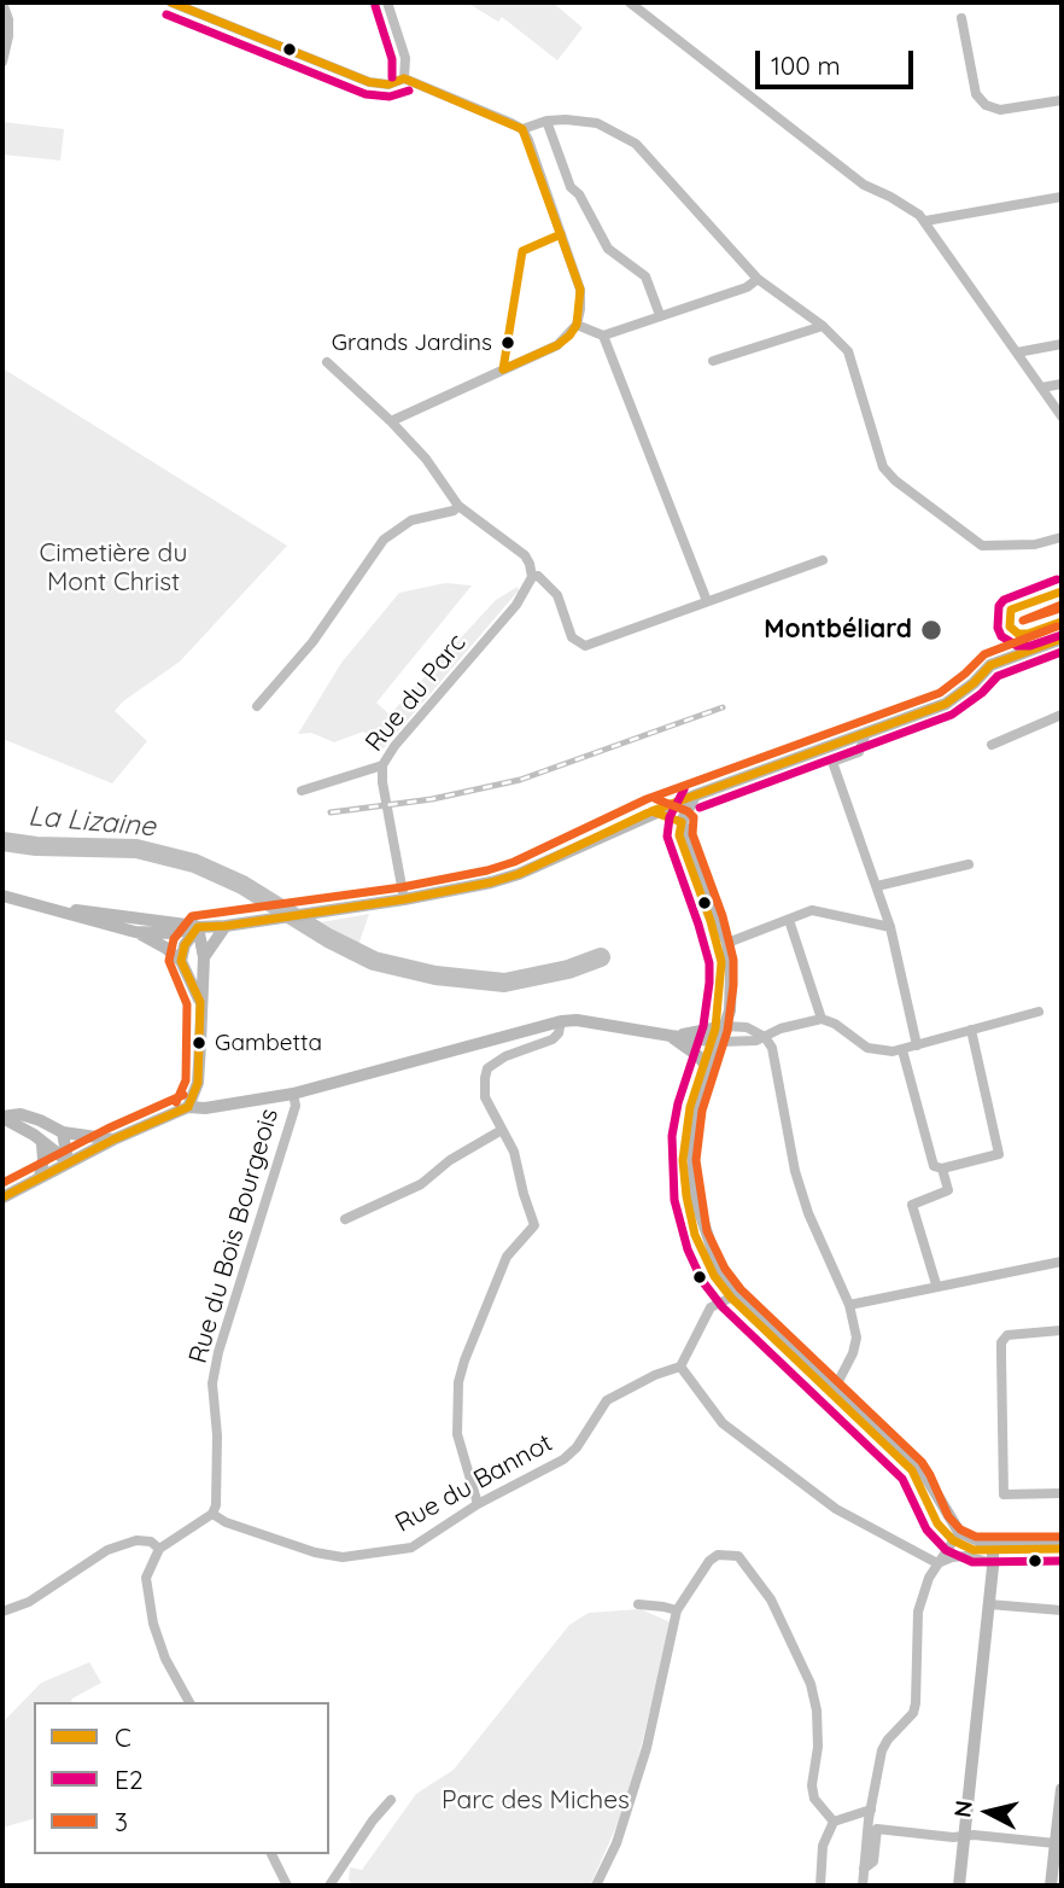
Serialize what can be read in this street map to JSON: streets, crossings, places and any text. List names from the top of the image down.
{
  "streets": {
    "street": ["Rue du Parc", "Rue du Bois Bourgeois", "Rue du Bannot"]
  },
  "crossings": [
    ["Rue du Bois Bourgeois", "Rue du Bannot"]
  ],
  "water": ["La Lizaine"],
  "parks": ["Cimetière du Mont Christ", "Parc des Miches"],
  "places": ["Grands Jardins", "Montbéliard", "Gambetta"],
  "lines": ["transit line C", "transit line E2", "transit line 3"],
  "legend": ["C", "E2", "3"],
  "scale_bar": "100 m",
  "north": "left"
}
